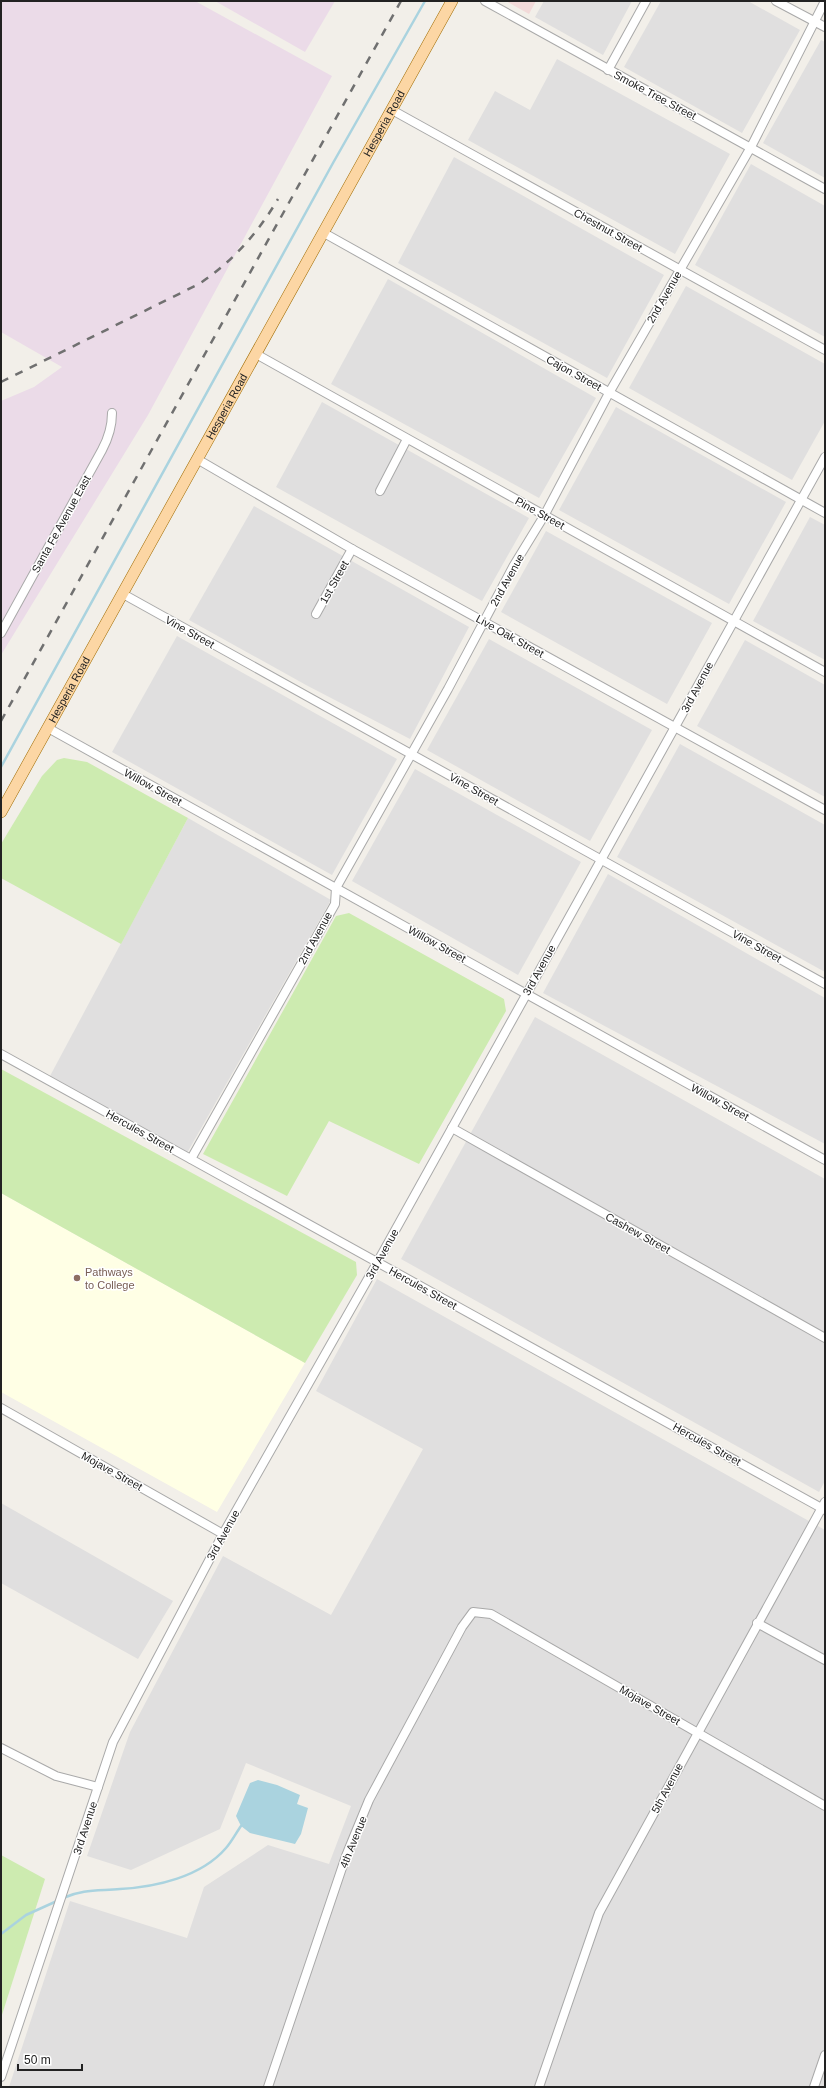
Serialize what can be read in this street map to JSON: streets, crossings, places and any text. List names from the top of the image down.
{
  "streets": {
    "main road": ["Hesperia Road"],
    "street": [
      "Smoke Tree Street",
      "Chestnut Street",
      "2nd Avenue",
      "Cajon Street",
      "Pine Street",
      "Santa Fe Avenue East",
      "1st Street",
      "Vine Street",
      "Live Oak Street",
      "3rd Avenue",
      "Willow Street",
      "Hercules Street",
      "Cashew Street",
      "Mojave Street",
      "5th Avenue",
      "4th Avenue"
    ]
  },
  "crossings": [
    ["Smoke Tree Street", "2nd Avenue"],
    ["Hesperia Road", "Chestnut Street"],
    ["Hesperia Road", "Cajon Street"],
    ["Hesperia Road", "Pine Street"],
    ["Hesperia Road", "Vine Street"],
    ["Hesperia Road", "Live Oak Street"],
    ["Hesperia Road", "Willow Street"],
    ["Chestnut Street", "2nd Avenue"],
    ["2nd Avenue", "Cajon Street"],
    ["2nd Avenue", "Pine Street"],
    ["2nd Avenue", "Vine Street"],
    ["2nd Avenue", "Live Oak Street"],
    ["2nd Avenue", "Willow Street"],
    ["2nd Avenue", "Hercules Street"],
    ["Cajon Street", "3rd Avenue"],
    ["Pine Street", "3rd Avenue"],
    ["1st Street", "Live Oak Street"],
    ["Vine Street", "3rd Avenue"],
    ["Live Oak Street", "3rd Avenue"],
    ["3rd Avenue", "Willow Street"],
    ["3rd Avenue", "Hercules Street"],
    ["3rd Avenue", "Cashew Street"],
    ["3rd Avenue", "Mojave Street"],
    ["Hercules Street", "5th Avenue"],
    ["Mojave Street", "5th Avenue"],
    ["Mojave Street", "4th Avenue"]
  ],
  "places": ["Pathways to College"],
  "scale_bar": "50 m"
}
